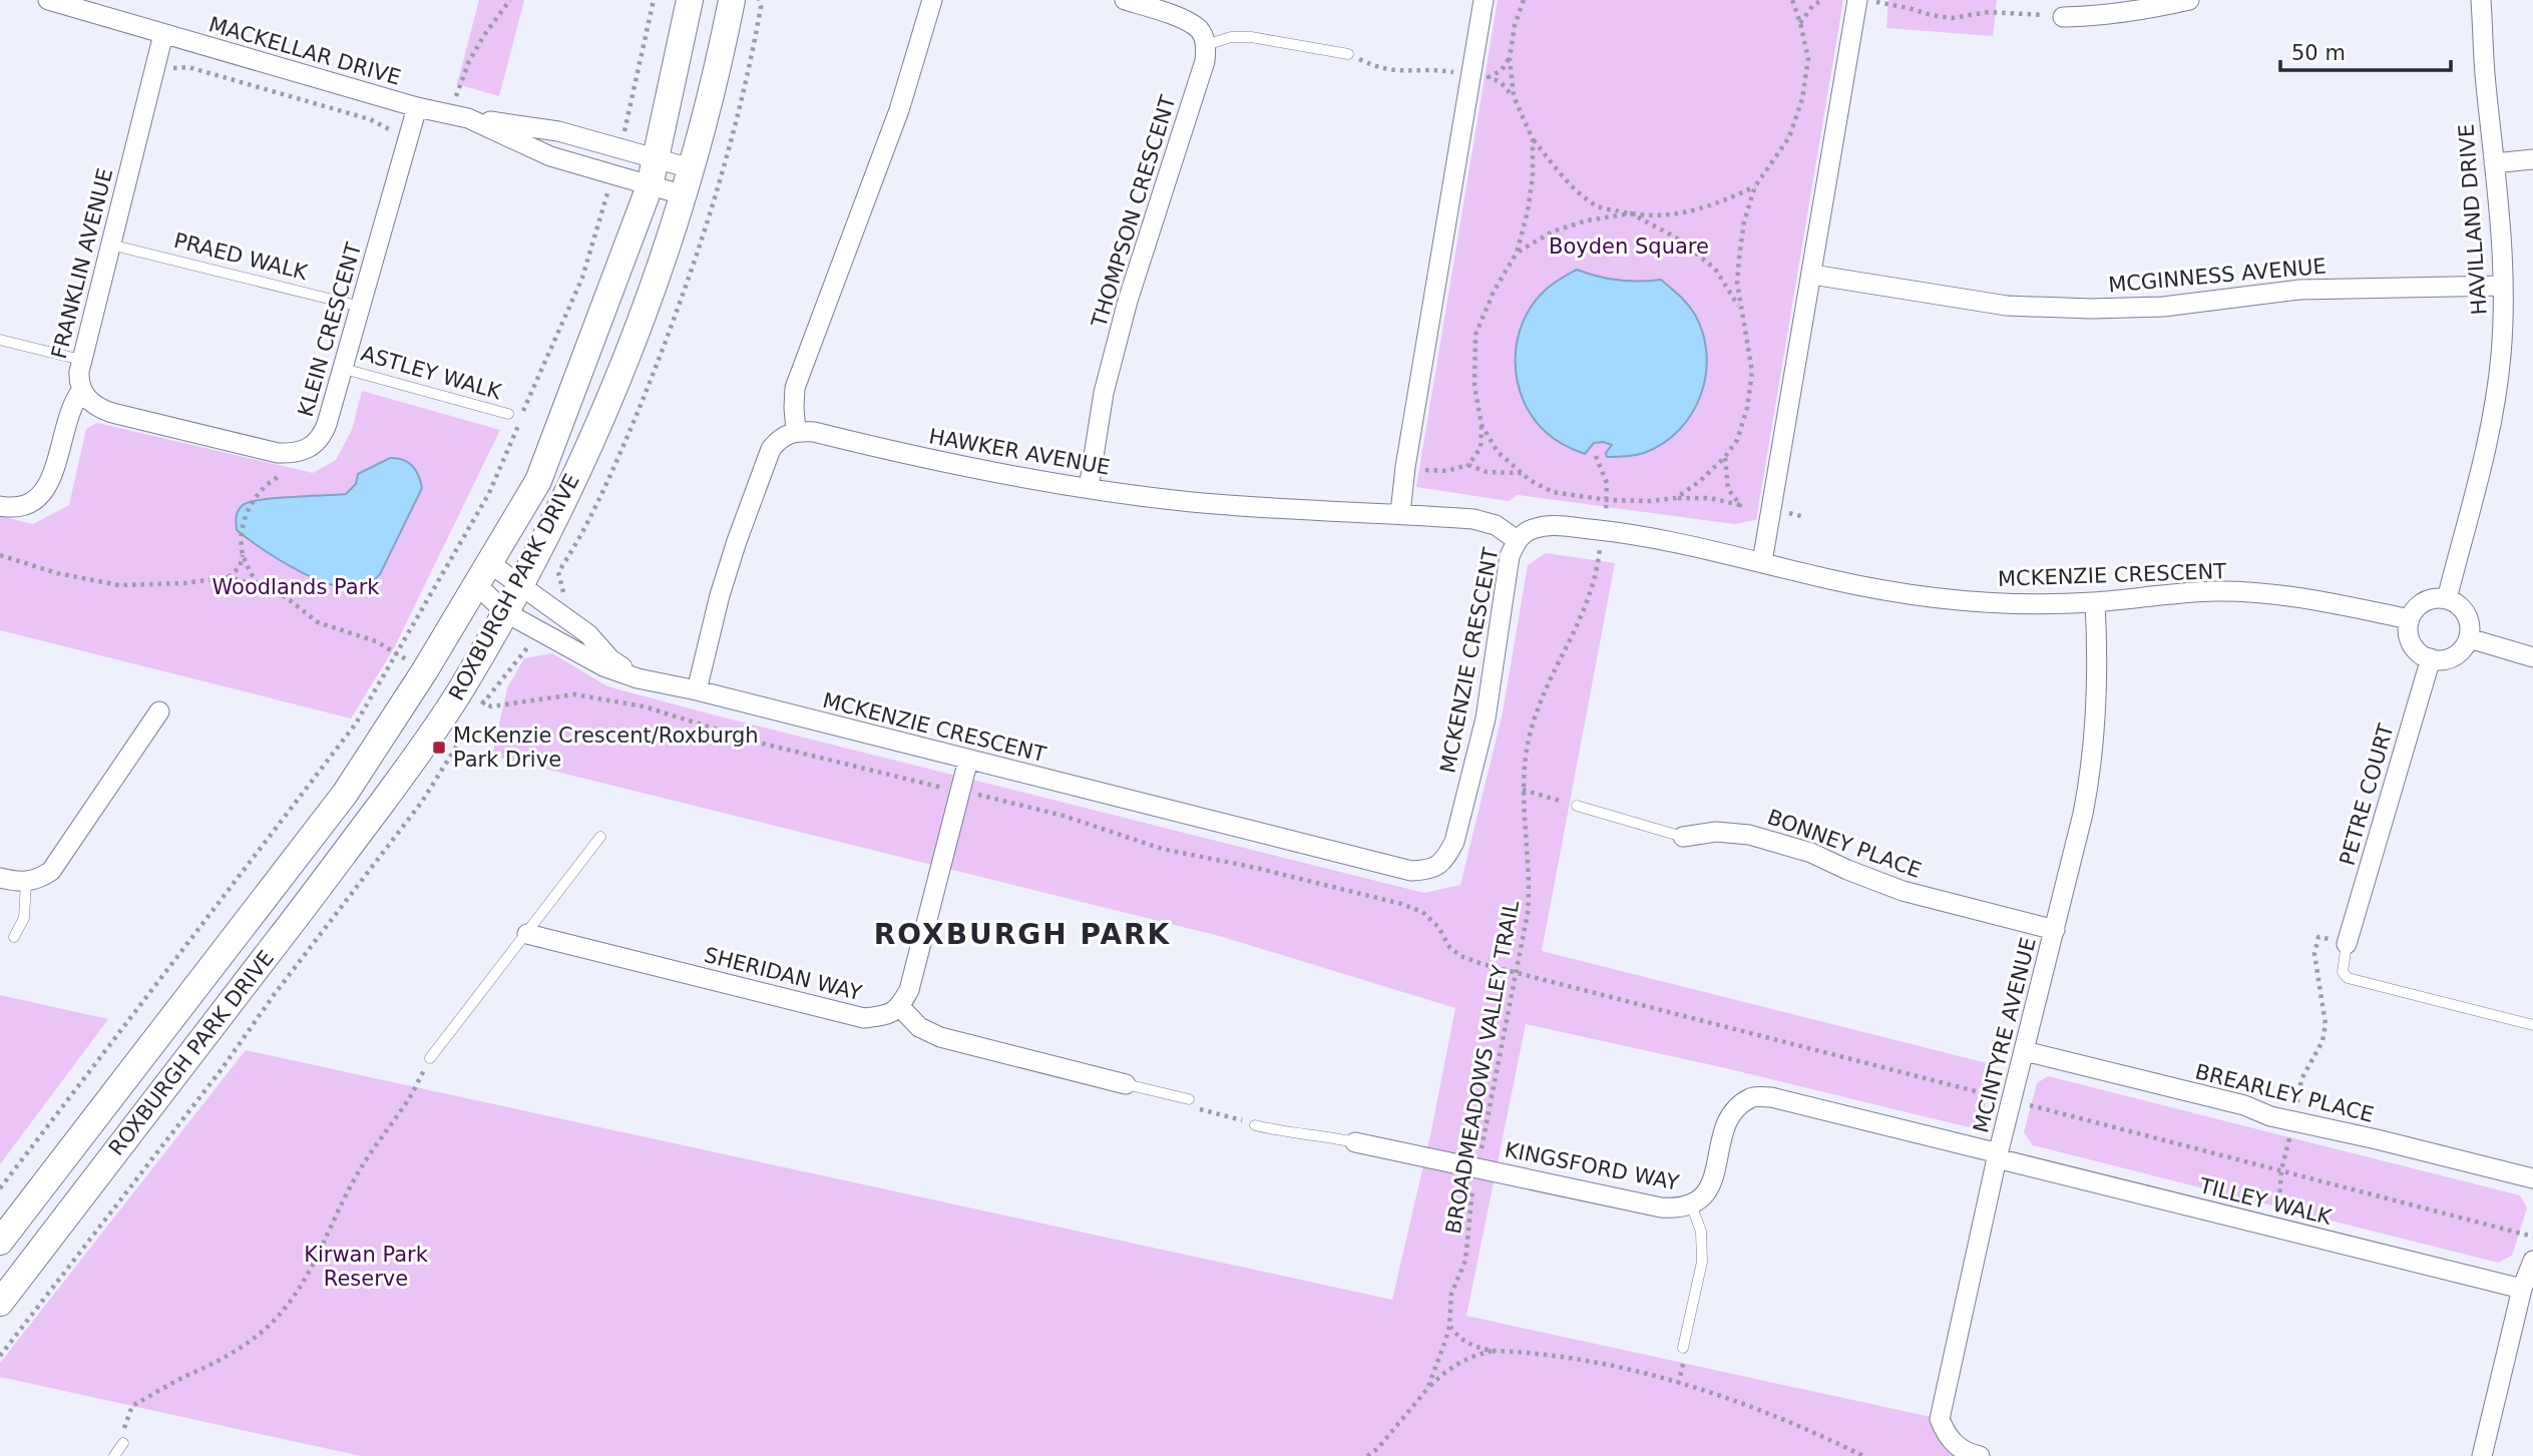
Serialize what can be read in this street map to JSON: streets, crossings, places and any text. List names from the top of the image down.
{
  "streets": {
    "street": [
      "MACKELLAR DRIVE",
      "THOMPSON CRESCENT",
      "HAVILLAND DRIVE",
      "FRANKLIN AVENUE",
      "MCGINNESS AVENUE",
      "KLEIN CRESCENT",
      "HAWKER AVENUE",
      "MCKENZIE CRESCENT",
      "ROXBURGH PARK DRIVE",
      "PETRE COURT",
      "BONNEY PLACE",
      "SHERIDAN WAY",
      "MCINTYRE AVENUE",
      "BREARLEY PLACE",
      "KINGSFORD WAY",
      "TILLEY WALK"
    ],
    "lane": ["PRAED WALK", "ASTLEY WALK"],
    "path": ["BROADMEADOWS VALLEY TRAIL"]
  },
  "crossings": [
    ["MACKELLAR DRIVE", "FRANKLIN AVENUE"],
    ["MACKELLAR DRIVE", "KLEIN CRESCENT"],
    ["MACKELLAR DRIVE", "ROXBURGH PARK DRIVE"],
    ["THOMPSON CRESCENT", "HAWKER AVENUE"],
    ["HAVILLAND DRIVE", "MCGINNESS AVENUE"],
    ["HAVILLAND DRIVE", "MCKENZIE CRESCENT"],
    ["HAVILLAND DRIVE", "PETRE COURT"],
    ["PRAED WALK", "FRANKLIN AVENUE"],
    ["PRAED WALK", "KLEIN CRESCENT"],
    ["FRANKLIN AVENUE", "KLEIN CRESCENT"],
    ["KLEIN CRESCENT", "ASTLEY WALK"],
    ["HAWKER AVENUE", "MCKENZIE CRESCENT"],
    ["MCKENZIE CRESCENT", "ROXBURGH PARK DRIVE"],
    ["MCKENZIE CRESCENT", "PETRE COURT"],
    ["MCKENZIE CRESCENT", "MCINTYRE AVENUE"],
    ["MCKENZIE CRESCENT", "BROADMEADOWS VALLEY TRAIL"],
    ["BONNEY PLACE", "MCINTYRE AVENUE"],
    ["MCINTYRE AVENUE", "BREARLEY PLACE"],
    ["MCINTYRE AVENUE", "KINGSFORD WAY"],
    ["MCINTYRE AVENUE", "TILLEY WALK"],
    ["BROADMEADOWS VALLEY TRAIL", "KINGSFORD WAY"],
    ["KINGSFORD WAY", "TILLEY WALK"]
  ],
  "districts": ["ROXBURGH PARK"],
  "parks": ["Boyden Square", "Woodlands Park", "Kirwan Park Reserve"],
  "places": {
    "transit": ["McKenzie Crescent/Roxburgh Park Drive"]
  },
  "scale_bar": "50 m"
}
